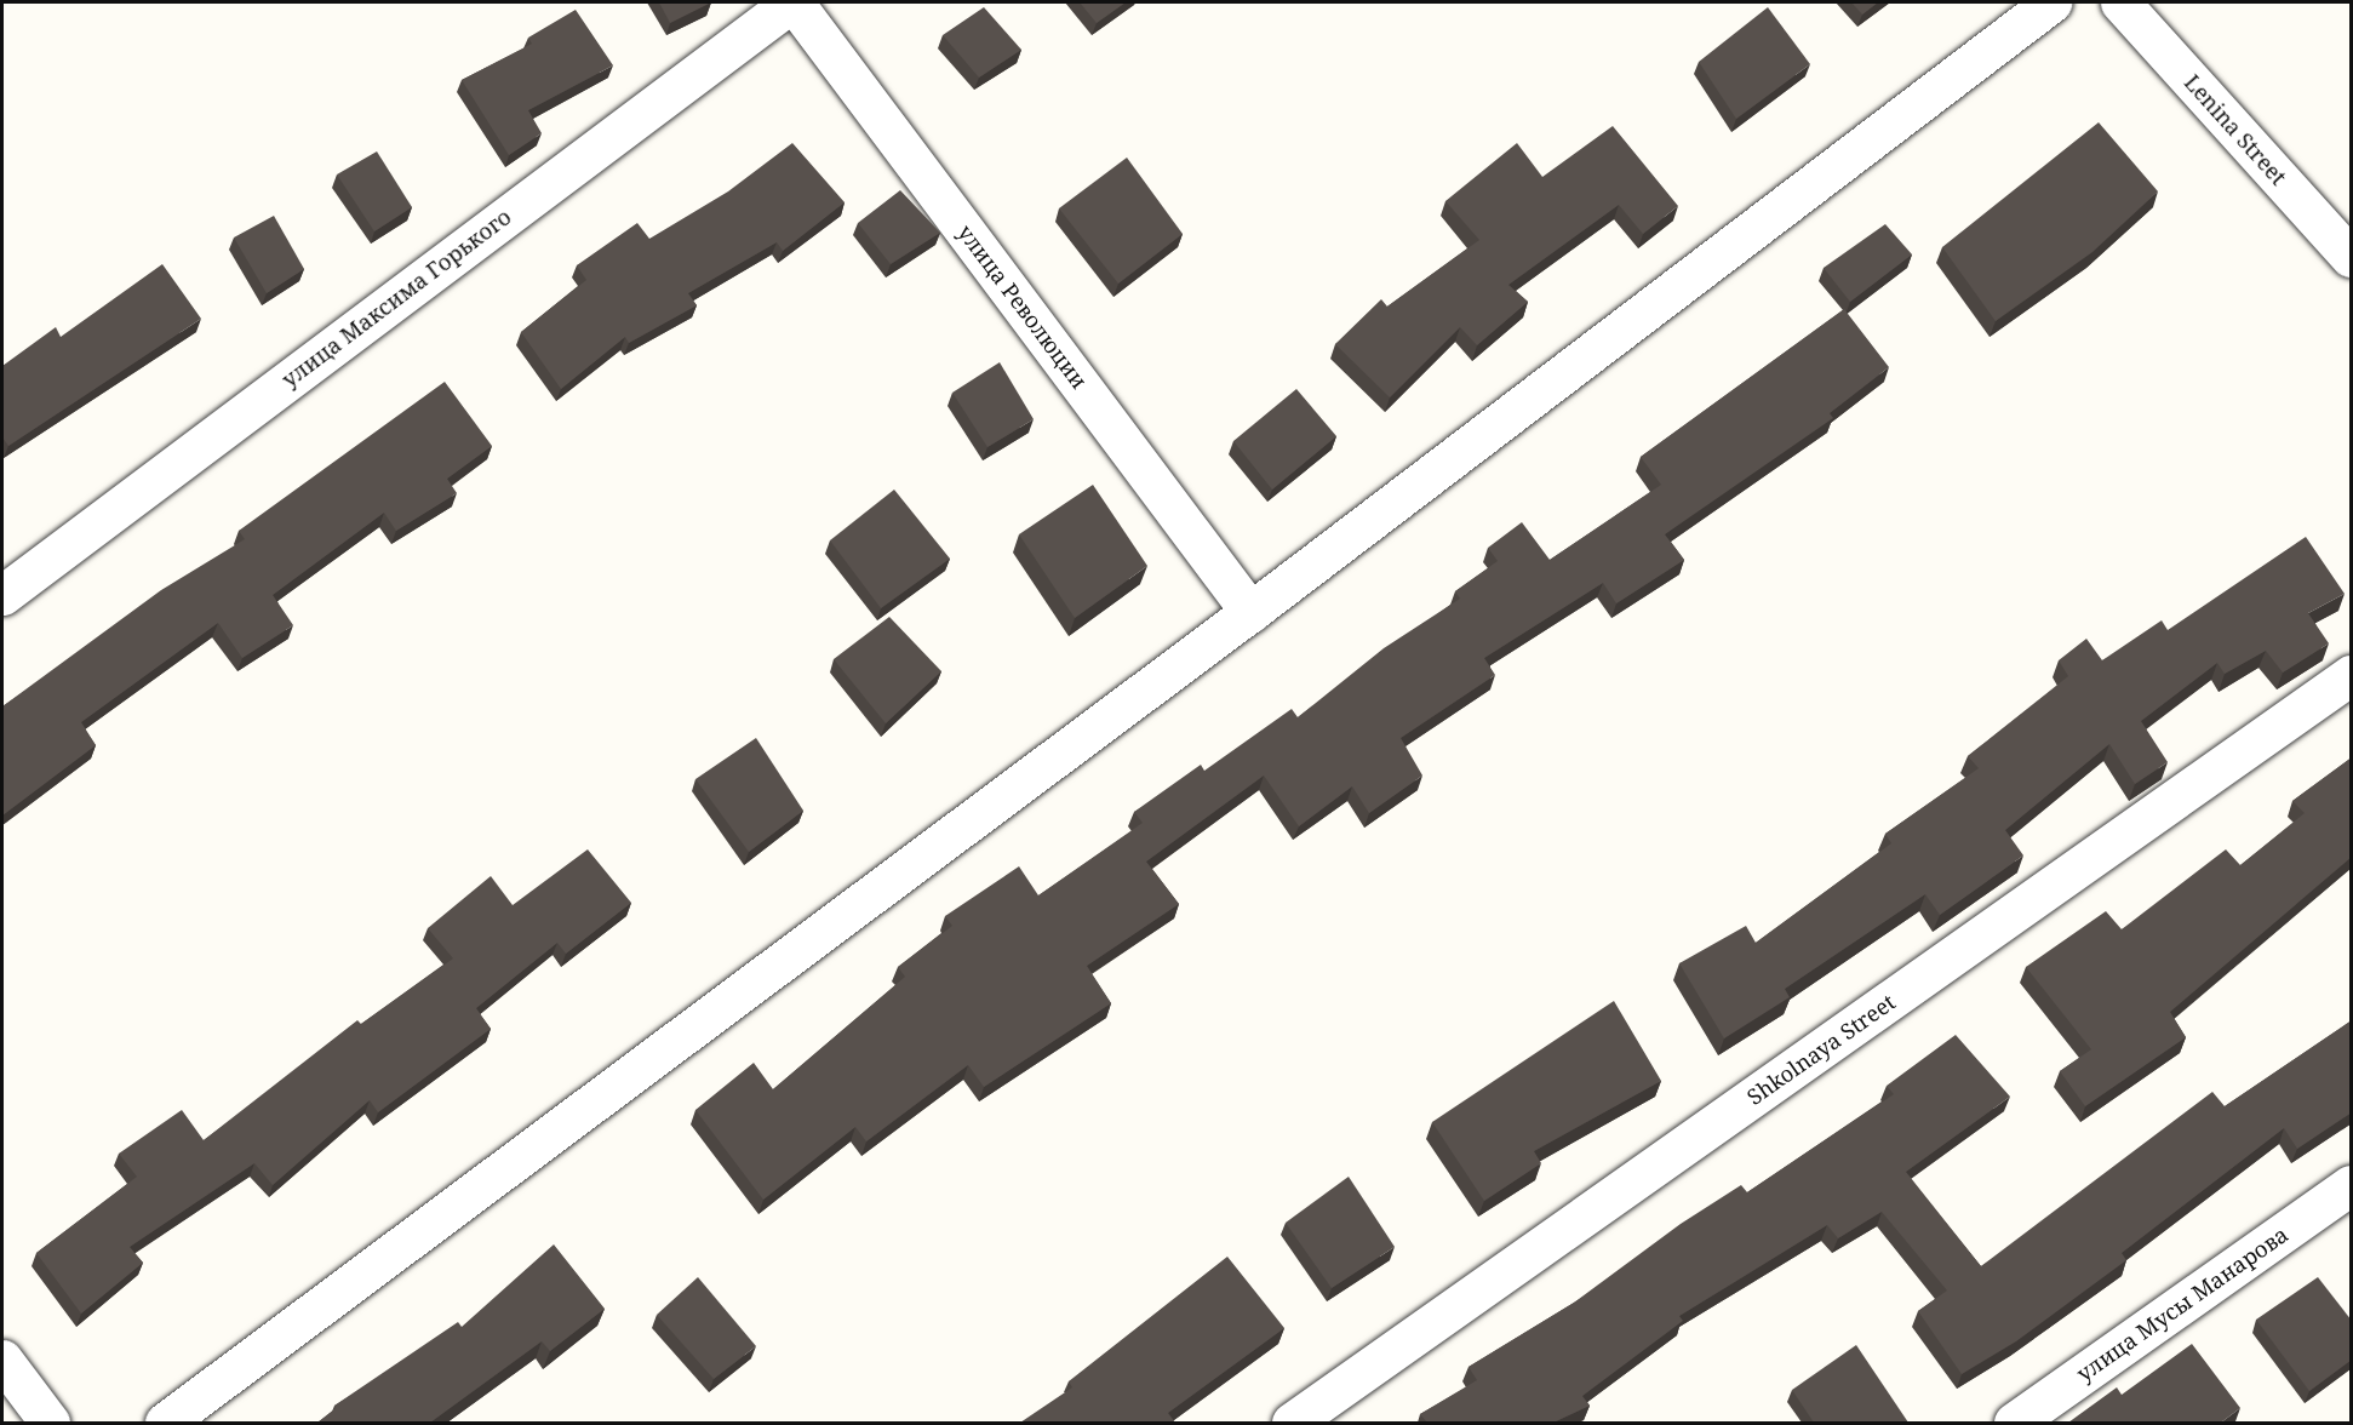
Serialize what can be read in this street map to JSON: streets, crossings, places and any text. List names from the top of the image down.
{
  "streets": {
    "street": [
      "Lenina Street",
      "улица Максима Горького",
      "улица Революции",
      "Shkolnaya Street",
      "улица Мусы Манарова"
    ]
  },
  "crossings": [
    ["улица Максима Горького", "улица Революции"]
  ]
}
